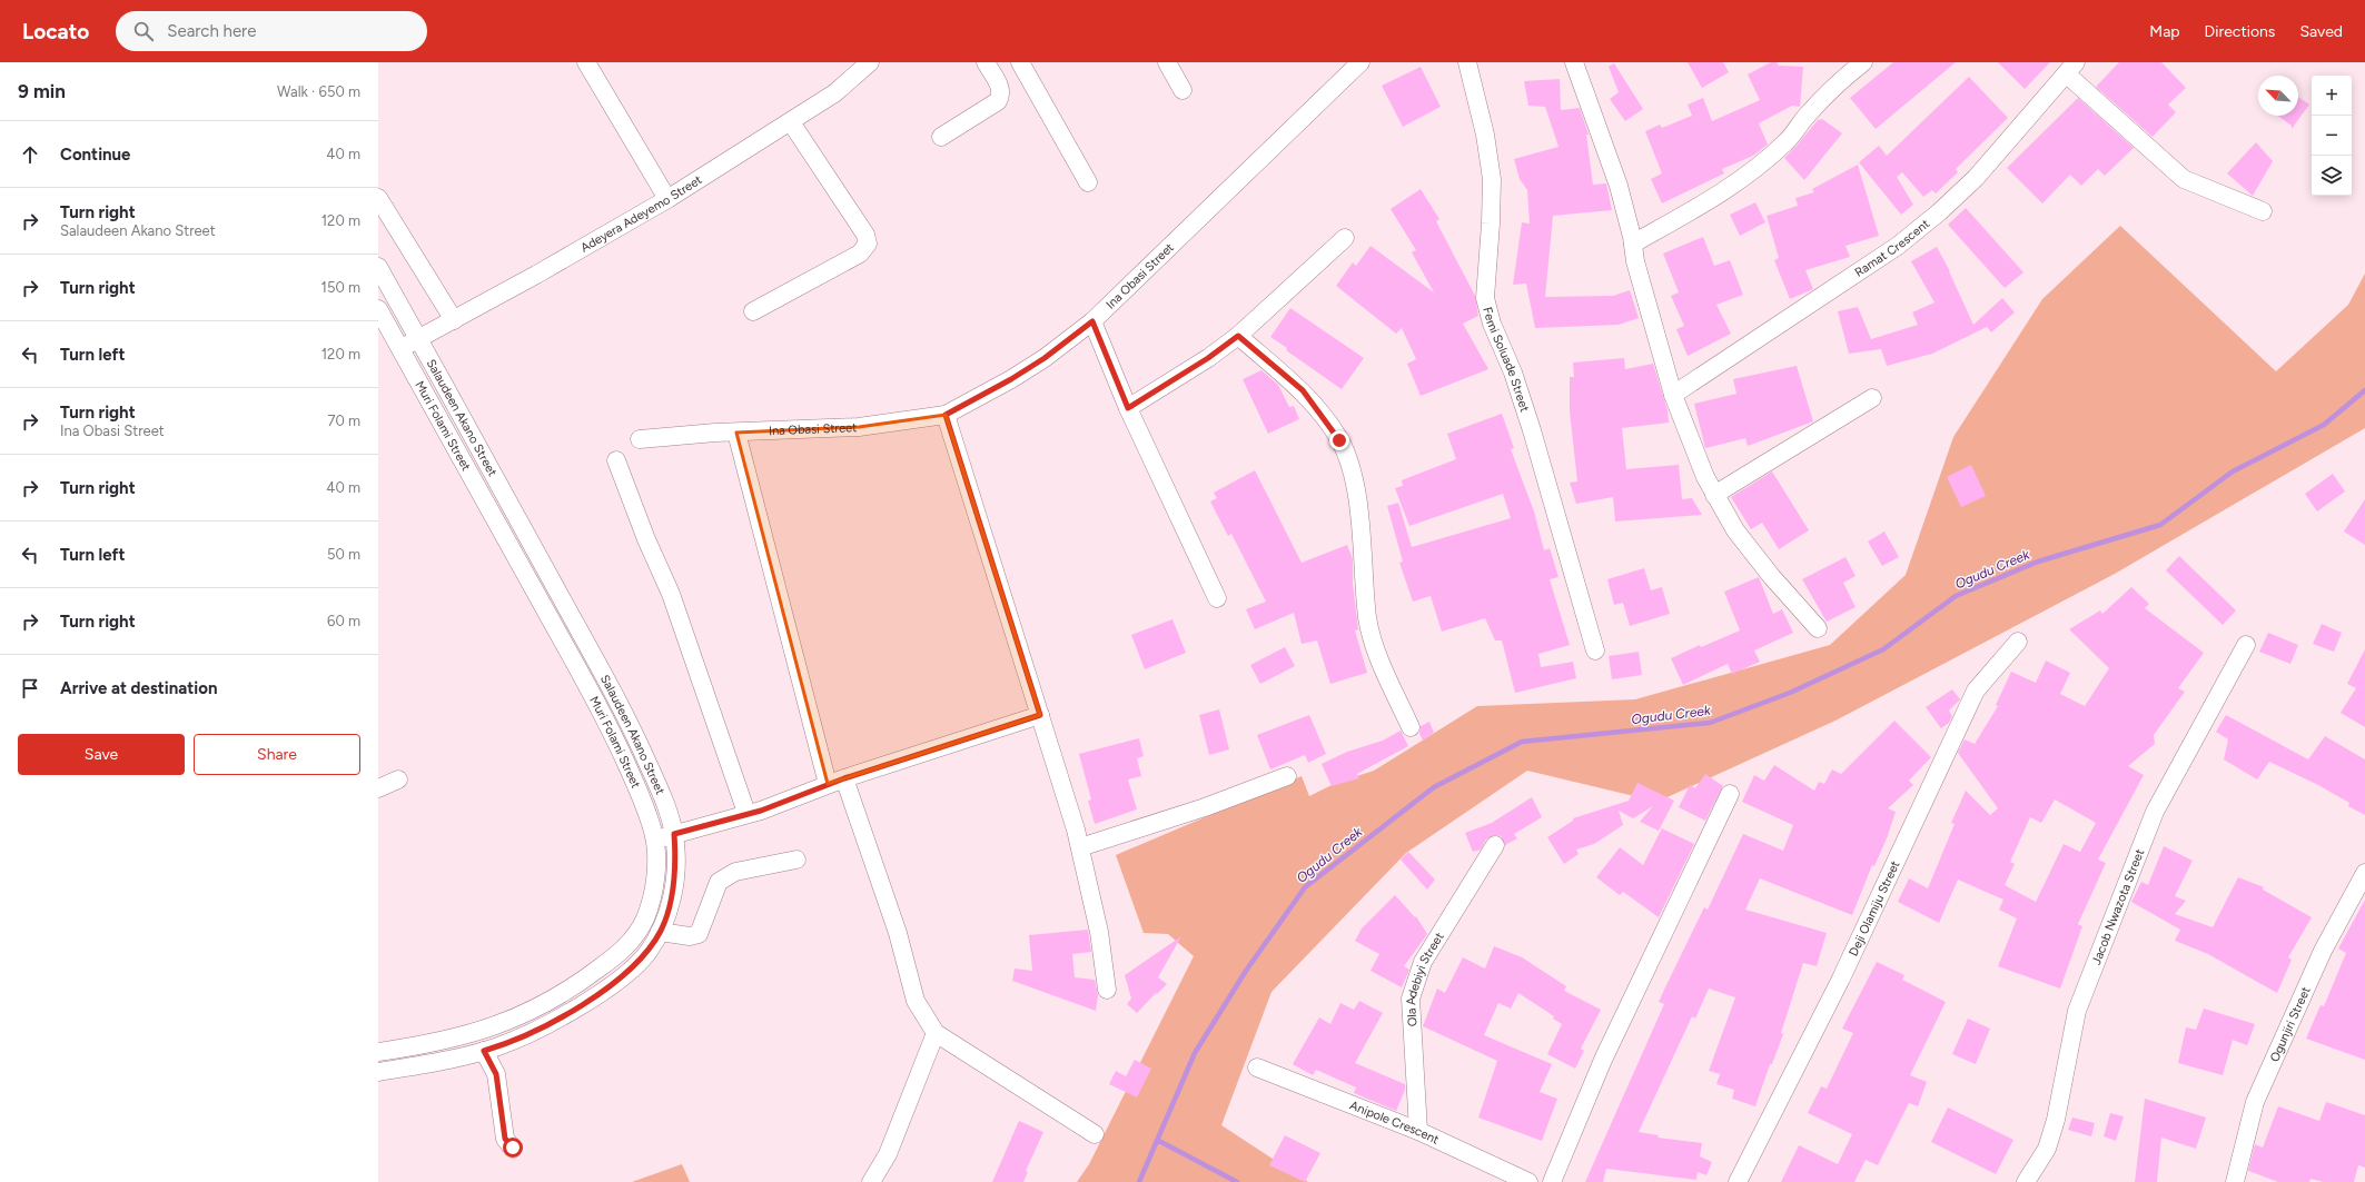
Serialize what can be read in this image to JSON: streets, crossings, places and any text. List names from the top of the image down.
{
  "streets": {
    "street": [
      "Adeyera Adeyemo Street",
      "Ramat Crescent",
      "Ina Obasi Street",
      "Femi Soluade Street",
      "Salaudeen Akano Street",
      "Muri Folami Street",
      "Jacob Nwazota Street",
      "Deji Olamiju Street",
      "Ola Adebiyi Street",
      "Ogunjiri Street",
      "Anipole Crescent"
    ]
  },
  "crossings": [
    ["Adeyera Adeyemo Street", "Salaudeen Akano Street"],
    ["Adeyera Adeyemo Street", "Muri Folami Street"],
    ["Ola Adebiyi Street", "Anipole Crescent"]
  ],
  "water": ["Ogudu Creek"],
  "north": "top left",
  "page": {
    "header": "Locato",
    "search": "Search here",
    "nav": ["Map", "Directions", "Saved"],
    "heading": ["9 min", "Walk · 650 m"],
    "map_buttons": ["+", "−"],
    "list": [
      ["Continue", "40 m"],
      ["Turn right", "Salaudeen Akano Street", "120 m"],
      ["Turn right", "150 m"],
      ["Turn left", "120 m"],
      ["Turn right", "Ina Obasi Street", "70 m"],
      ["Turn right", "40 m"],
      ["Turn left", "50 m"],
      ["Turn right", "60 m"],
      "Arrive at destination"
    ],
    "buttons": ["Save", "Share"]
  }
}
